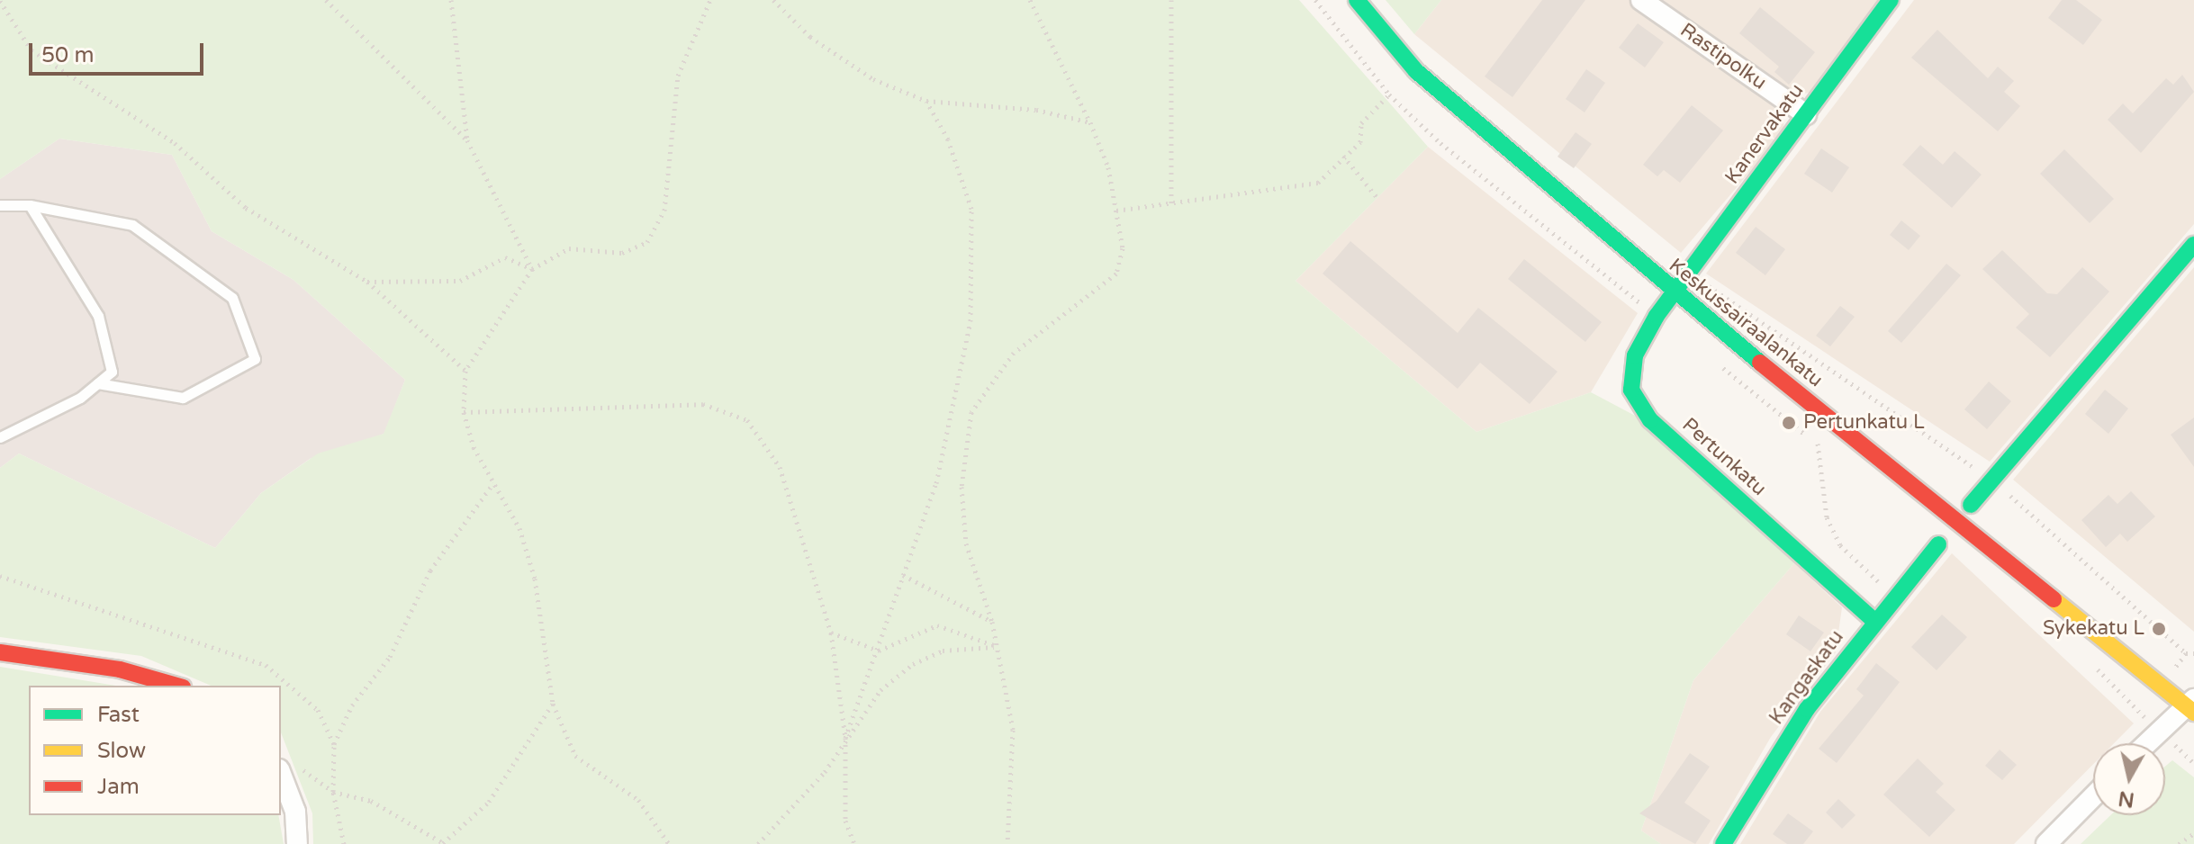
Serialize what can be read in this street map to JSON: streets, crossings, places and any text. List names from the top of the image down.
{
  "streets": {
    "street": [
      "Rastipolku",
      "Kanervakatu",
      "Keskussairaalankatu",
      "Pertunkatu",
      "Kangaskatu"
    ]
  },
  "crossings": [
    ["Rastipolku", "Kanervakatu"],
    ["Kanervakatu", "Keskussairaalankatu"],
    ["Kanervakatu", "Pertunkatu"],
    ["Keskussairaalankatu", "Pertunkatu"],
    ["Pertunkatu", "Kangaskatu"]
  ],
  "places": ["Pertunkatu L", "Sykekatu L"],
  "legend": ["Fast", "Slow", "Jam"],
  "scale_bar": "50 m",
  "north": "bottom"
}
